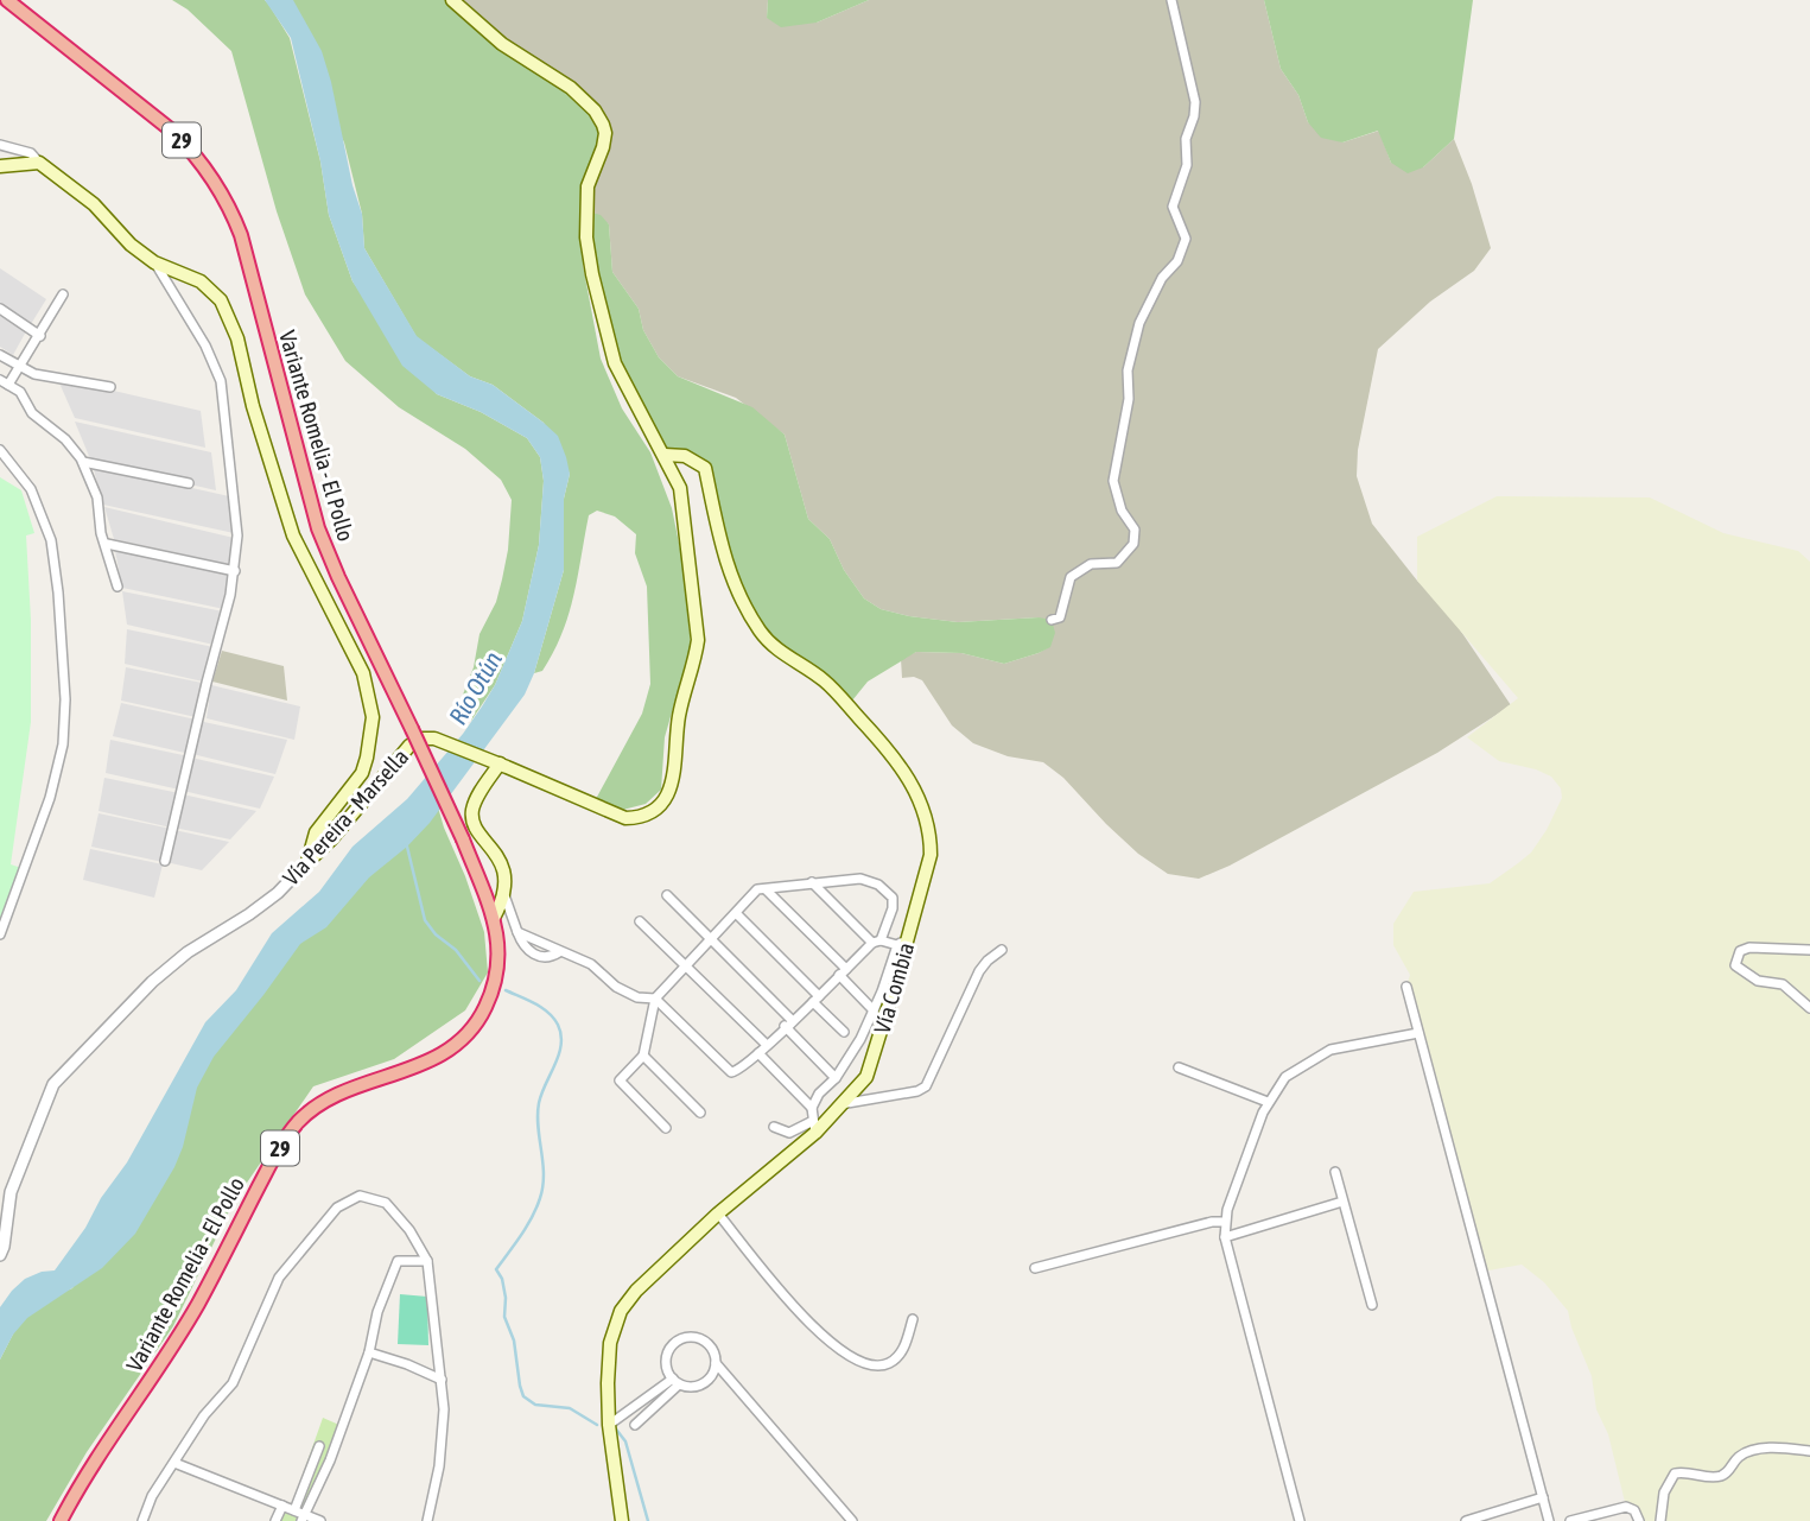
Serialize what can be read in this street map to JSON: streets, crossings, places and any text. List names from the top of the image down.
{
  "streets": {
    "highway": ["29", "Variante Romelia - El Pollo"],
    "main road": ["Vía Pereira - Marsella", "Vía Combia"]
  },
  "crossings": [
    ["Vía Pereira - Marsella", "Vía Combia"]
  ],
  "water": ["Río Otún"]
}
